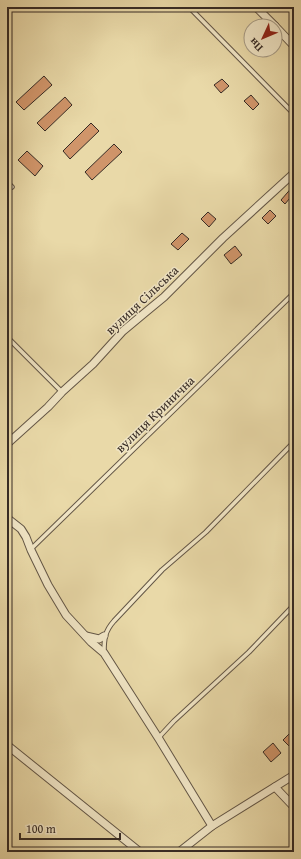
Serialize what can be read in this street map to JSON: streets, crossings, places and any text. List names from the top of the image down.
{
  "streets": {
    "street": ["вулиця Сільська"],
    "lane": ["вулиця Кринична"]
  },
  "scale_bar": "100 m",
  "north": "bottom left"
}
